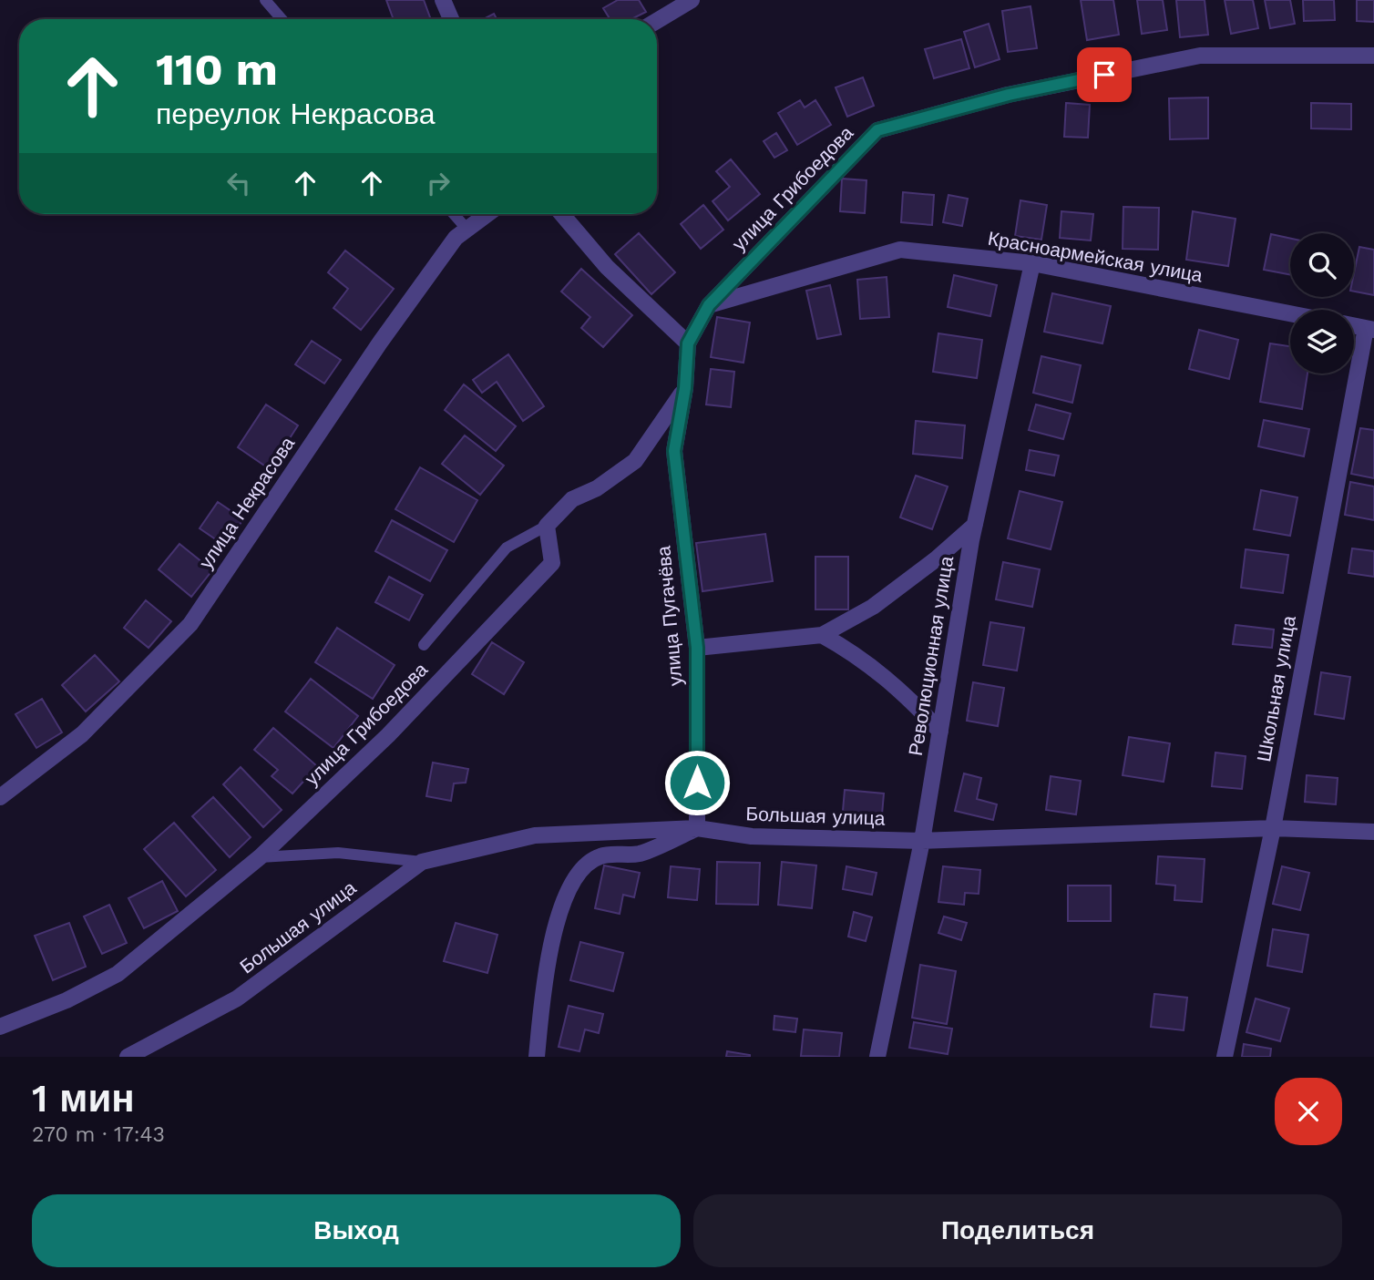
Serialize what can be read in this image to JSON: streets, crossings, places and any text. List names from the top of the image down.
{
  "streets": {
    "street": [
      "улица Грибоедова",
      "Красноармейская улица",
      "улица Некрасова",
      "улица Пугачёва",
      "Революционная улица",
      "Школьная улица",
      "Большая улица"
    ]
  },
  "crossings": [
    ["улица Грибоедова", "Красноармейская улица"],
    ["улица Грибоедова", "улица Пугачёва"],
    ["Красноармейская улица", "Революционная улица"],
    ["улица Пугачёва", "Большая улица"],
    ["Революционная улица", "Большая улица"],
    ["Школьная улица", "Большая улица"]
  ],
  "page": {
    "turn": ["110 m", "переулок Некрасова"],
    "heading": ["1 мин", "270 m · 17:43"],
    "buttons": ["Выход", "Поделиться"]
  }
}
